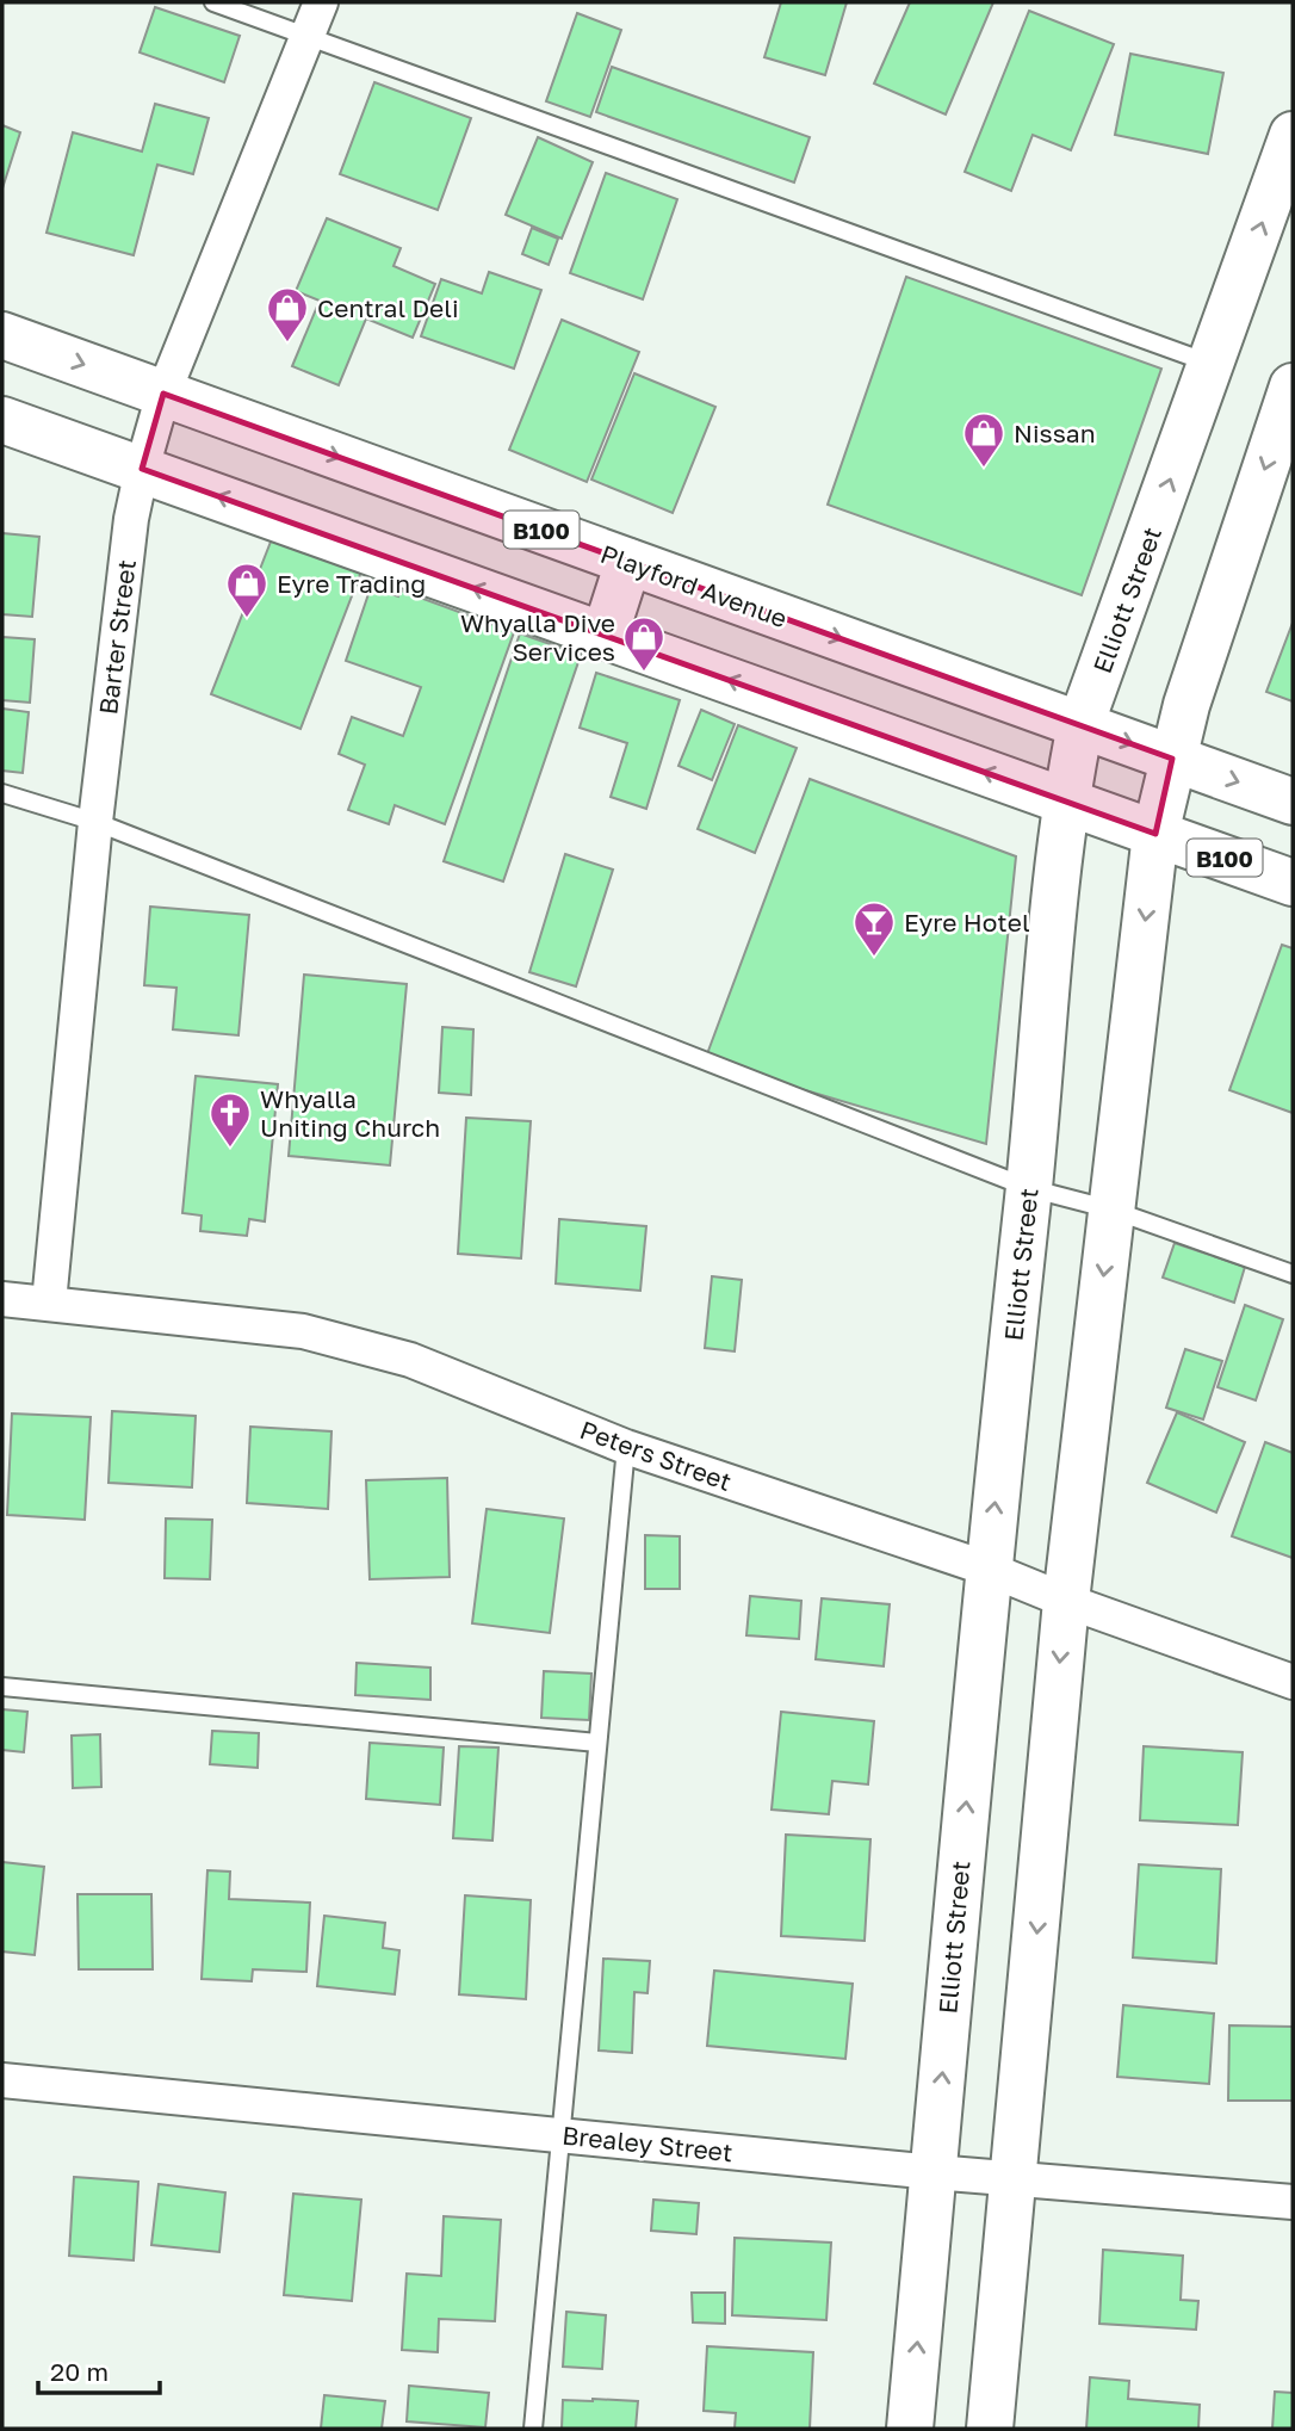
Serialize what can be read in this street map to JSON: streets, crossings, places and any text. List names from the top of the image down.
{
  "streets": {
    "main road": ["B100", "Playford Avenue", "Elliott Street"],
    "street": ["Barter Street", "Peters Street", "Brealey Street"]
  },
  "crossings": [
    ["B100", "Elliott Street"],
    ["B100", "Barter Street"],
    ["Playford Avenue", "Elliott Street"],
    ["Playford Avenue", "Barter Street"],
    ["Elliott Street", "Peters Street"],
    ["Elliott Street", "Brealey Street"],
    ["Barter Street", "Peters Street"]
  ],
  "places": {
    "shop": [
      "Central Deli",
      "Nissan",
      "Eyre Trading",
      "Whyalla Dive Services"
    ],
    "bar": ["Eyre Hotel"],
    "church": ["Whyalla Uniting Church"]
  },
  "scale_bar": "20 m"
}
